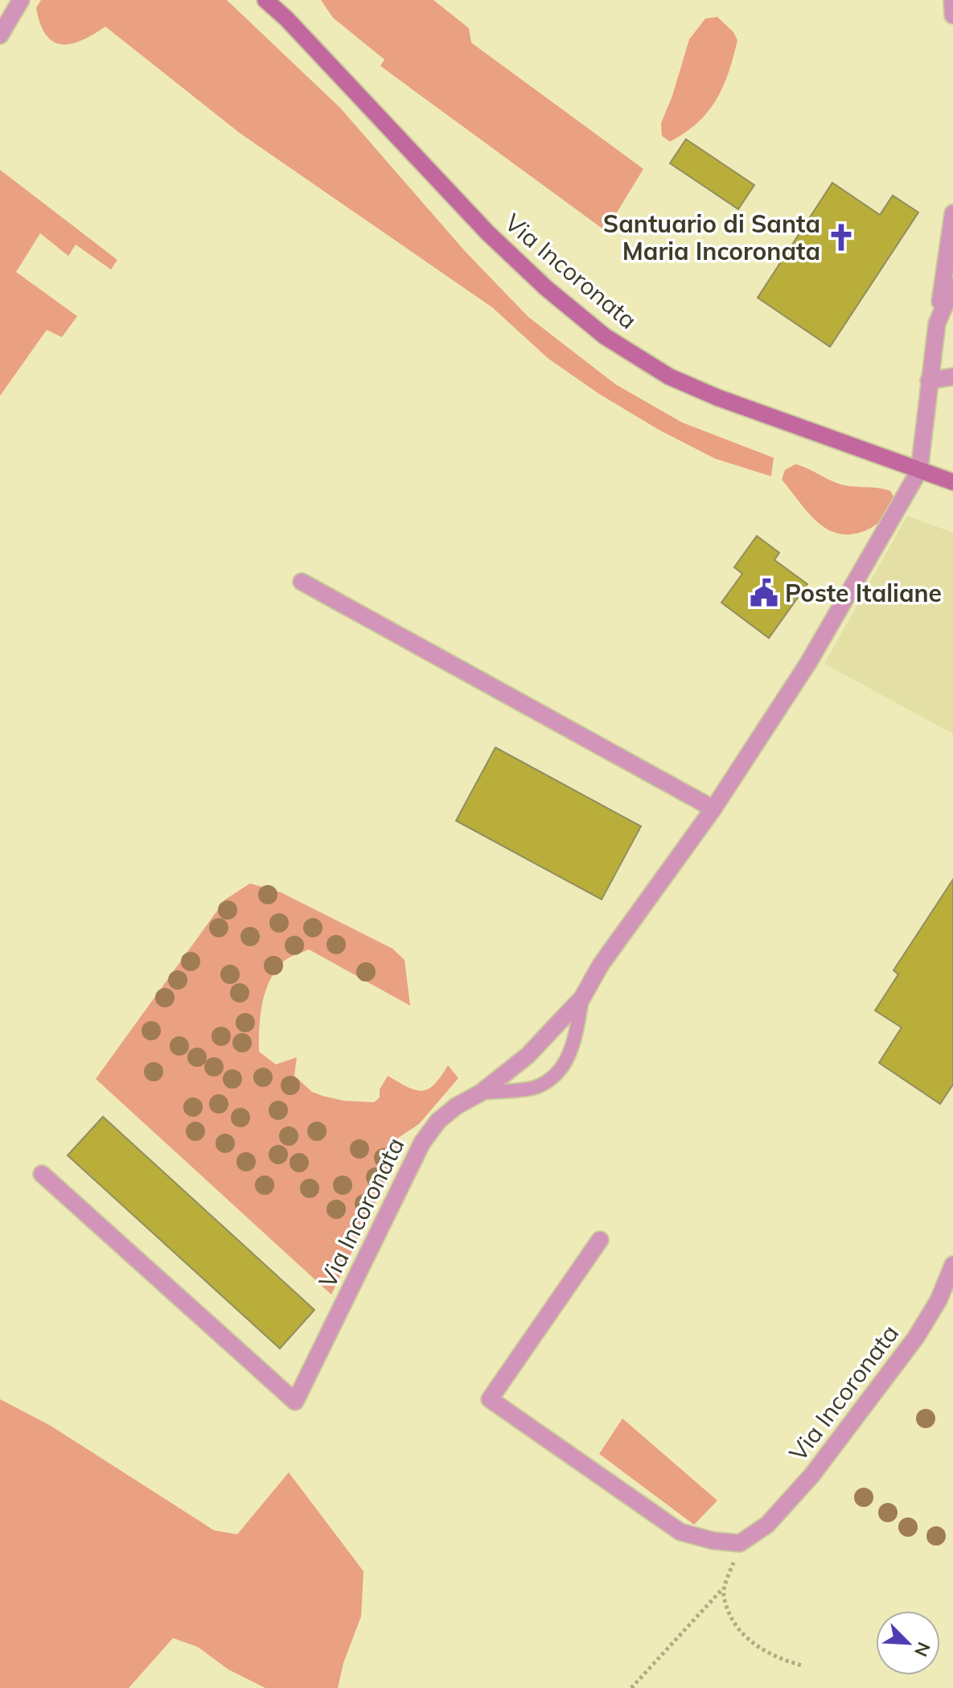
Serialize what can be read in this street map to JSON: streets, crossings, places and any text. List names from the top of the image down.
{
  "streets": {
    "main road": ["Via Incoronata"]
  },
  "places": {
    "church": ["Santuario di Santa Maria Incoronata"],
    "public building": ["Poste Italiane"]
  },
  "north": "bottom right"
}
